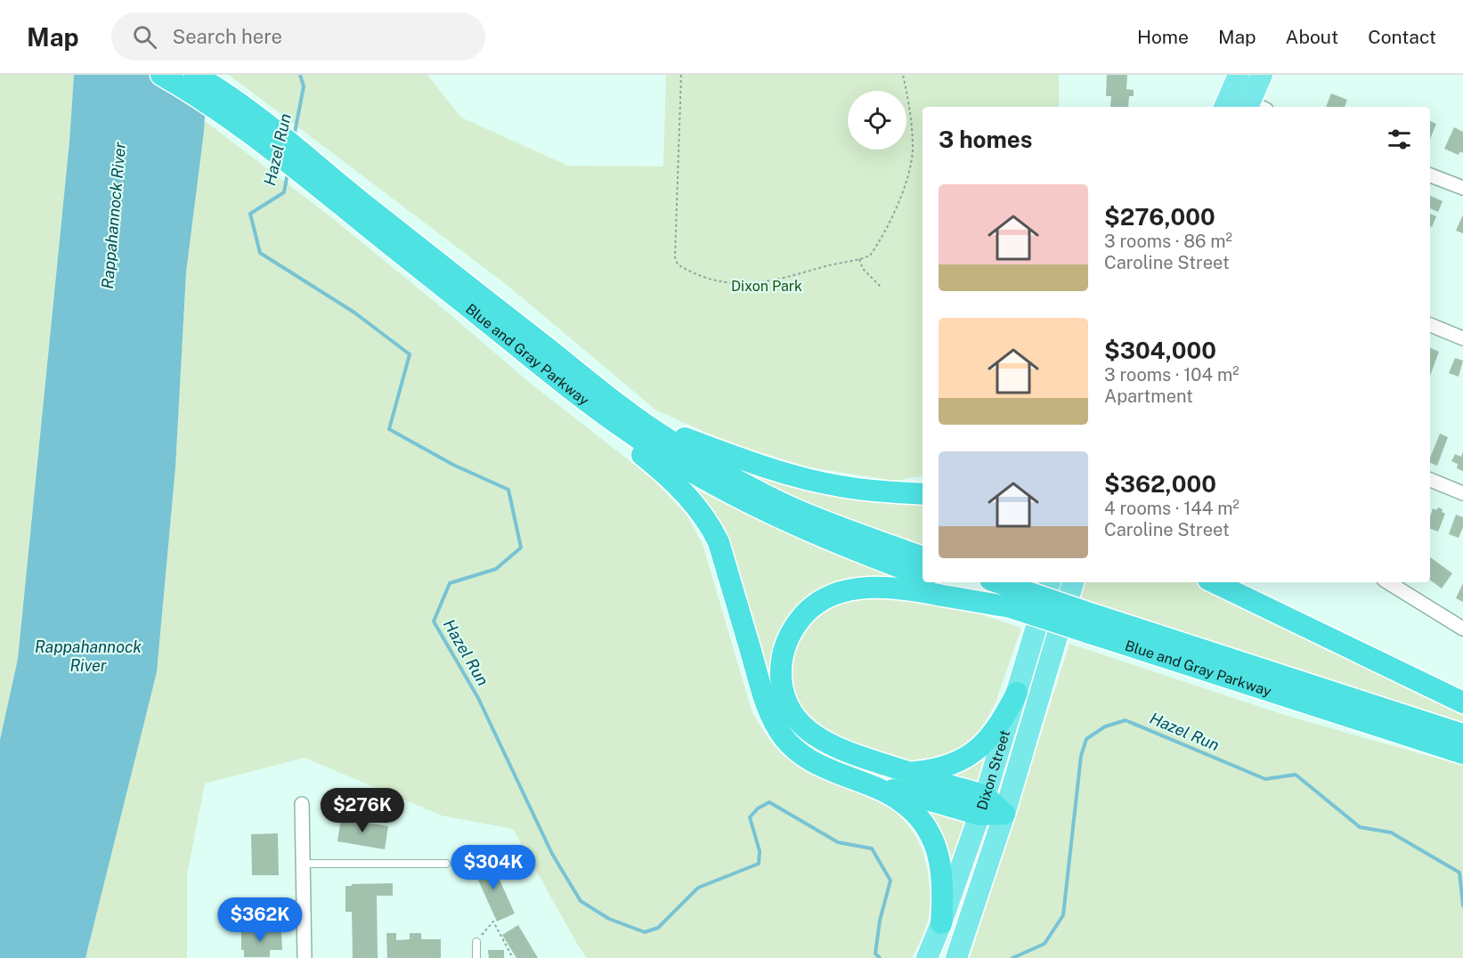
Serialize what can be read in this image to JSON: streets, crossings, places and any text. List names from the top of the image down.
{
  "streets": {
    "highway": ["Blue and Gray Parkway"],
    "main road": ["Dixon Street"]
  },
  "water": ["Hazel Run", "Rappahannock River"],
  "parks": ["Dixon Park"],
  "page": {
    "header": "Map",
    "search": "Search here",
    "nav": [
      "Home",
      "Map",
      "About",
      "Contact"
    ],
    "heading": "3 homes",
    "list": [
      {
        "name": "$276,000",
        "note": "3 rooms · 86 m² · Caroline Street"
      },
      {
        "name": "$304,000",
        "note": "3 rooms · 104 m² · Apartment"
      },
      {
        "name": "$362,000",
        "note": "4 rooms · 144 m² · Caroline Street"
      }
    ],
    "price": ["$276K", "$304K", "$362K"]
  }
}
